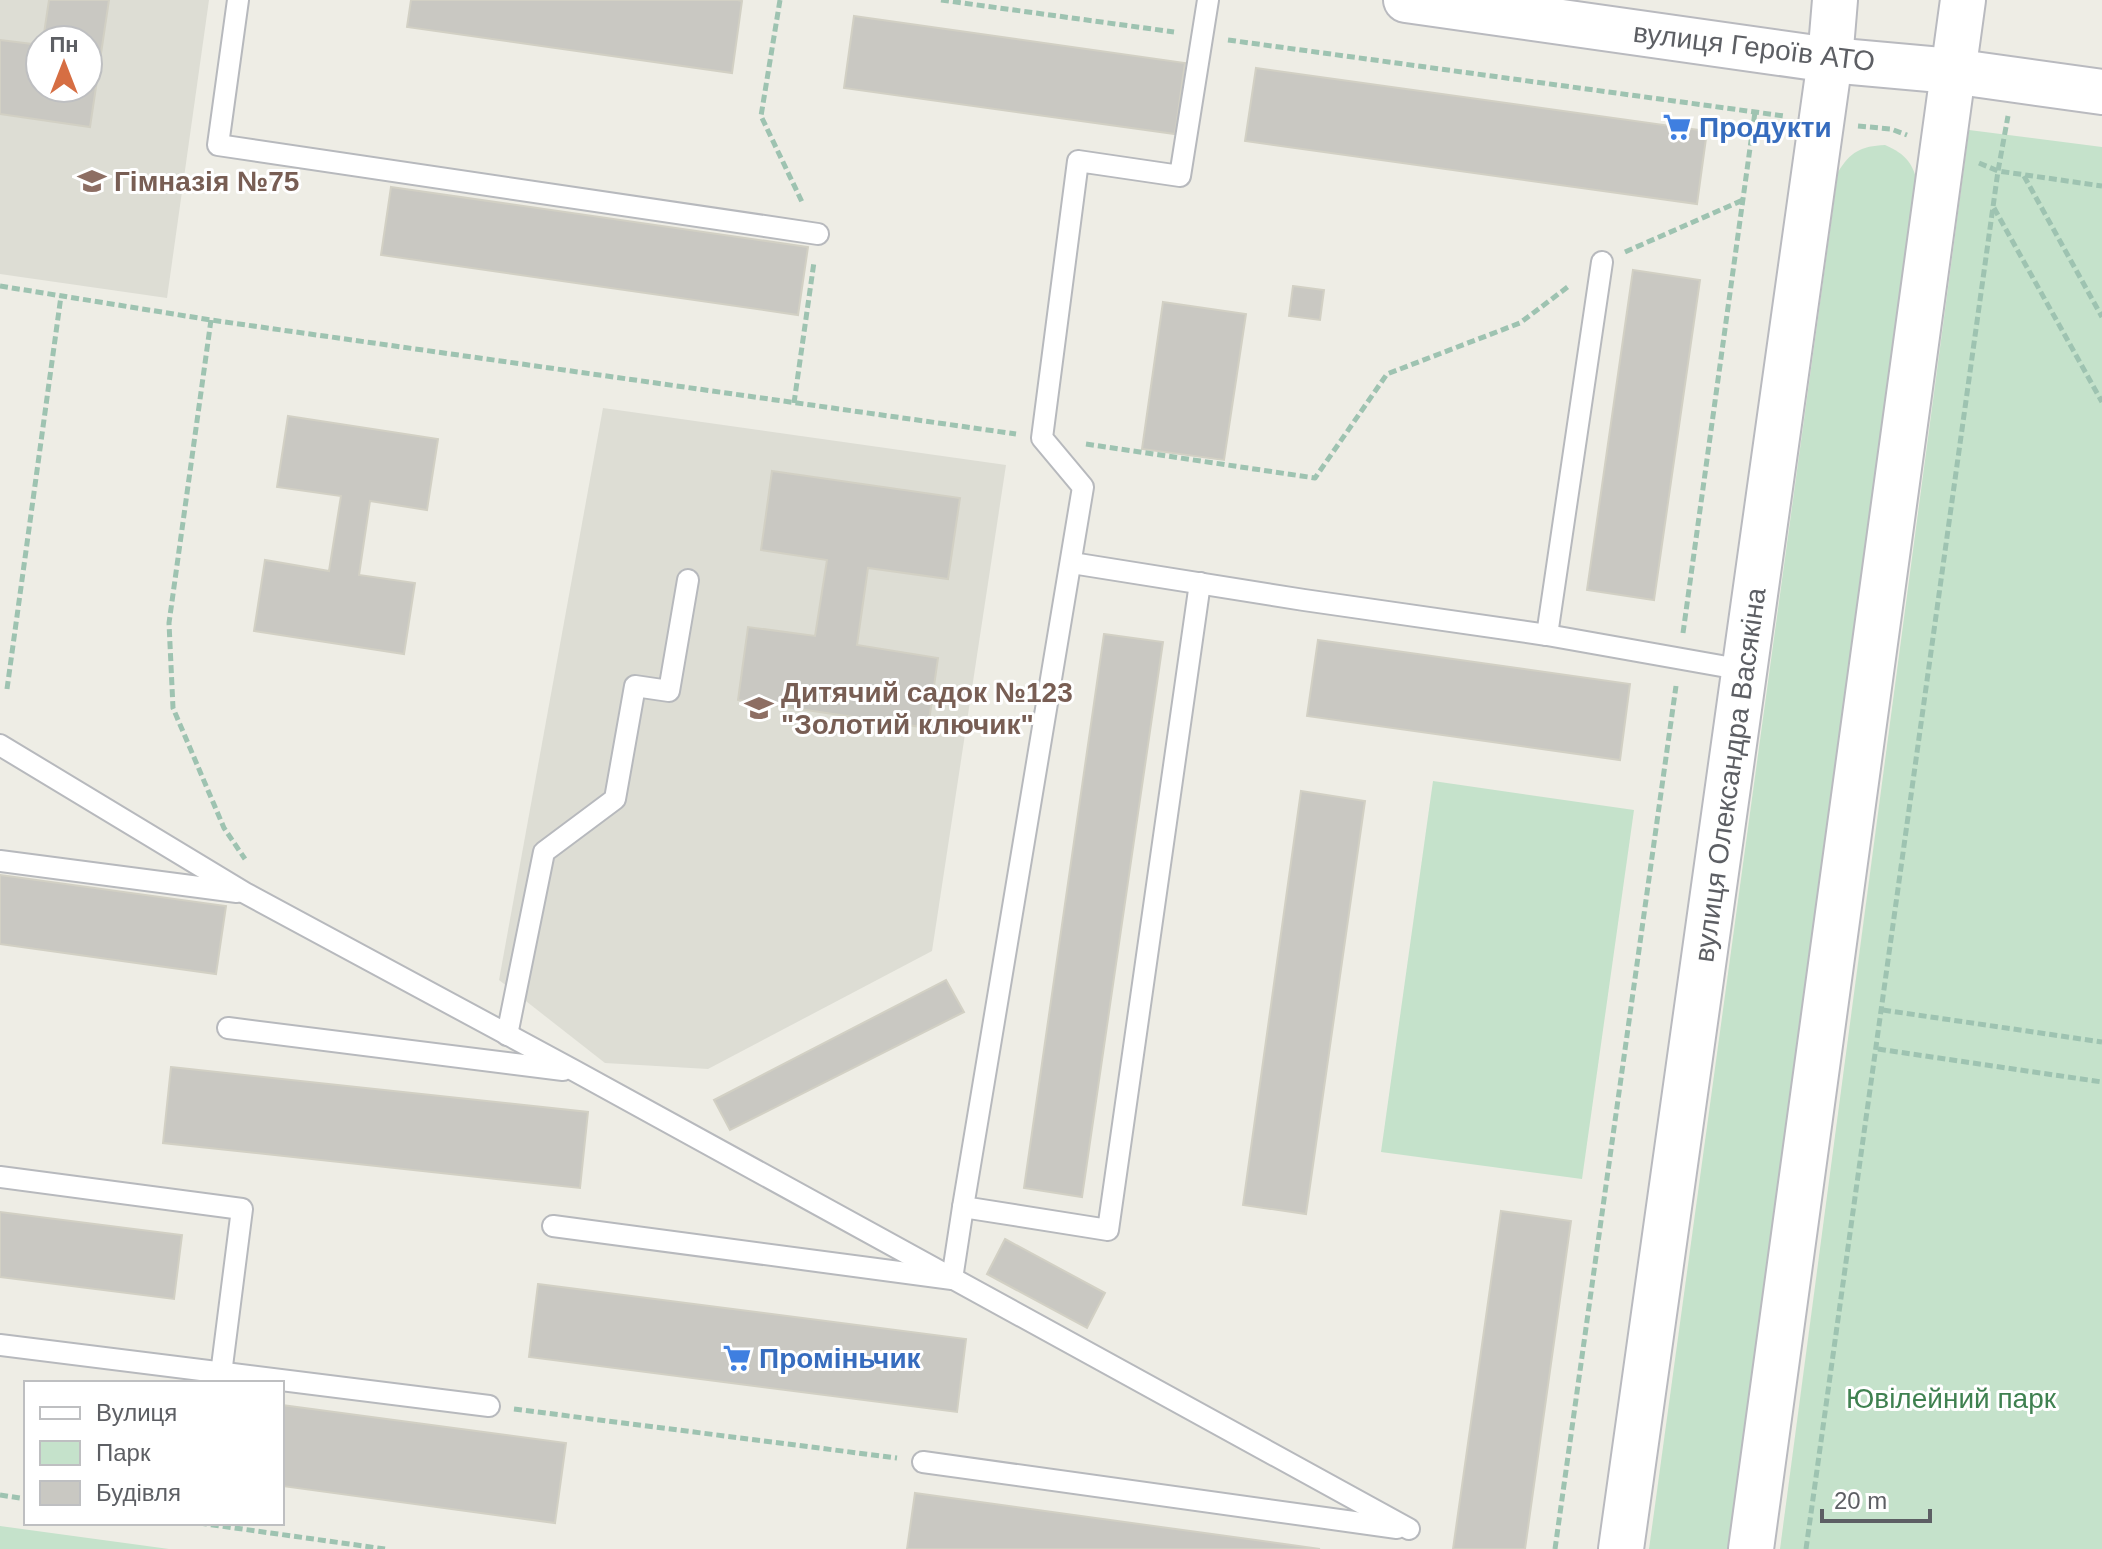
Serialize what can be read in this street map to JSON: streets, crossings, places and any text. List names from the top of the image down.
{
  "streets": {
    "street": ["вулиця Героїв АТО", "вулиця Олександра Васякіна"]
  },
  "crossings": [
    ["вулиця Героїв АТО", "вулиця Олександра Васякіна"]
  ],
  "parks": ["Ювілейний парк"],
  "places": {
    "supermarket": ["Продукти", "Проміньчик"],
    "school or university": ["Гімназія №75", "Дитячий садок №123 \"Золотий ключик\""]
  },
  "legend": ["Вулиця", "Парк", "Будівля"],
  "scale_bar": "20 m",
  "north": "top"
}
